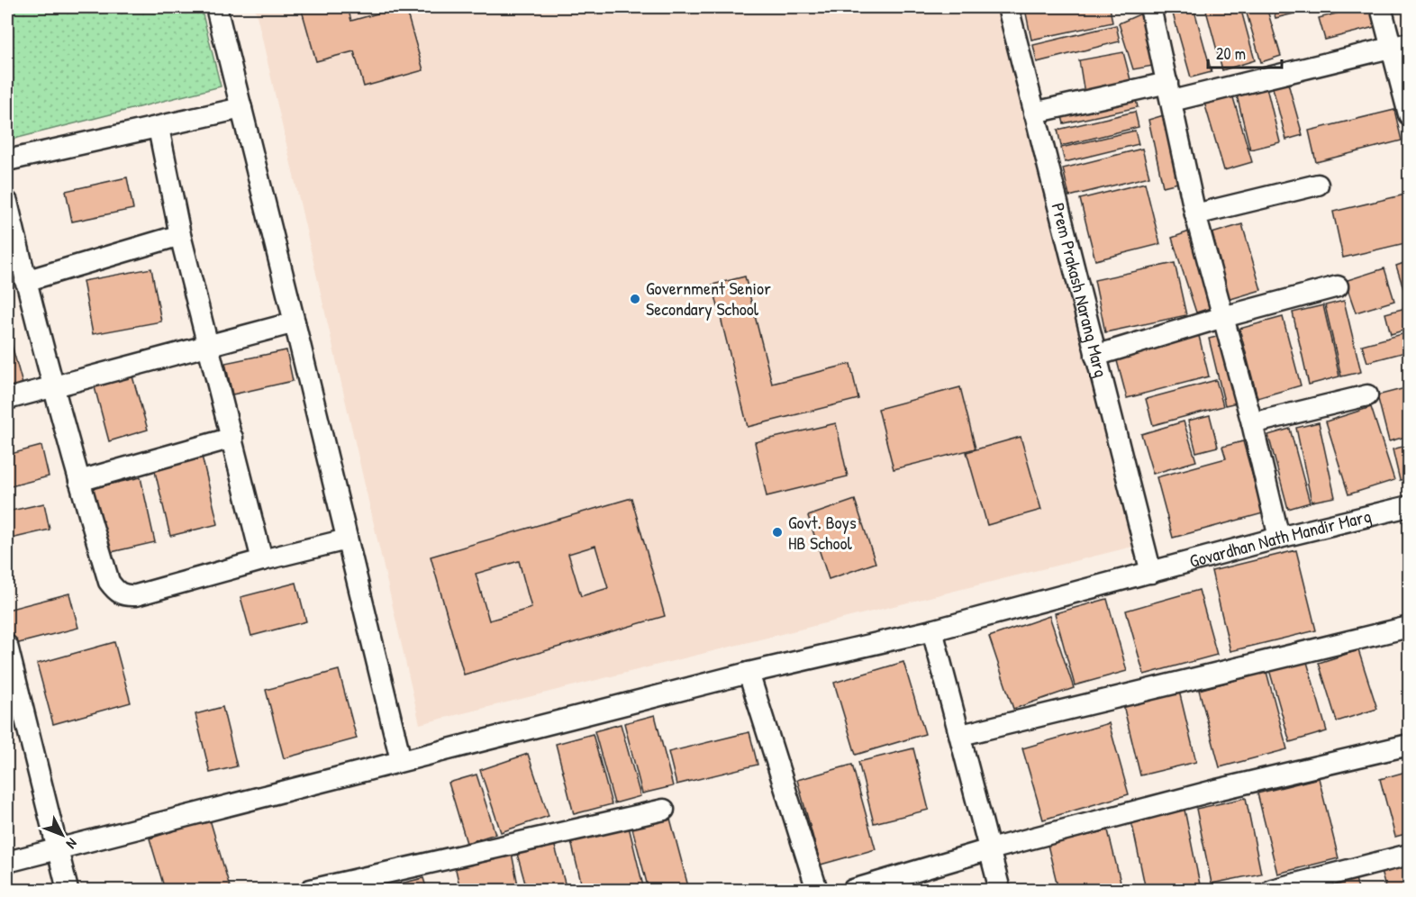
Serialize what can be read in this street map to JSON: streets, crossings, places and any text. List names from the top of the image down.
{
  "streets": {
    "street": ["Prem Prakash Narang Marg", "Govardhan Nath Mandir Marg"]
  },
  "crossings": [
    ["Prem Prakash Narang Marg", "Govardhan Nath Mandir Marg"]
  ],
  "places": ["Government Senior Secondary School", "Govt. Boys HB School"],
  "scale_bar": "20 m",
  "north": "bottom right"
}
